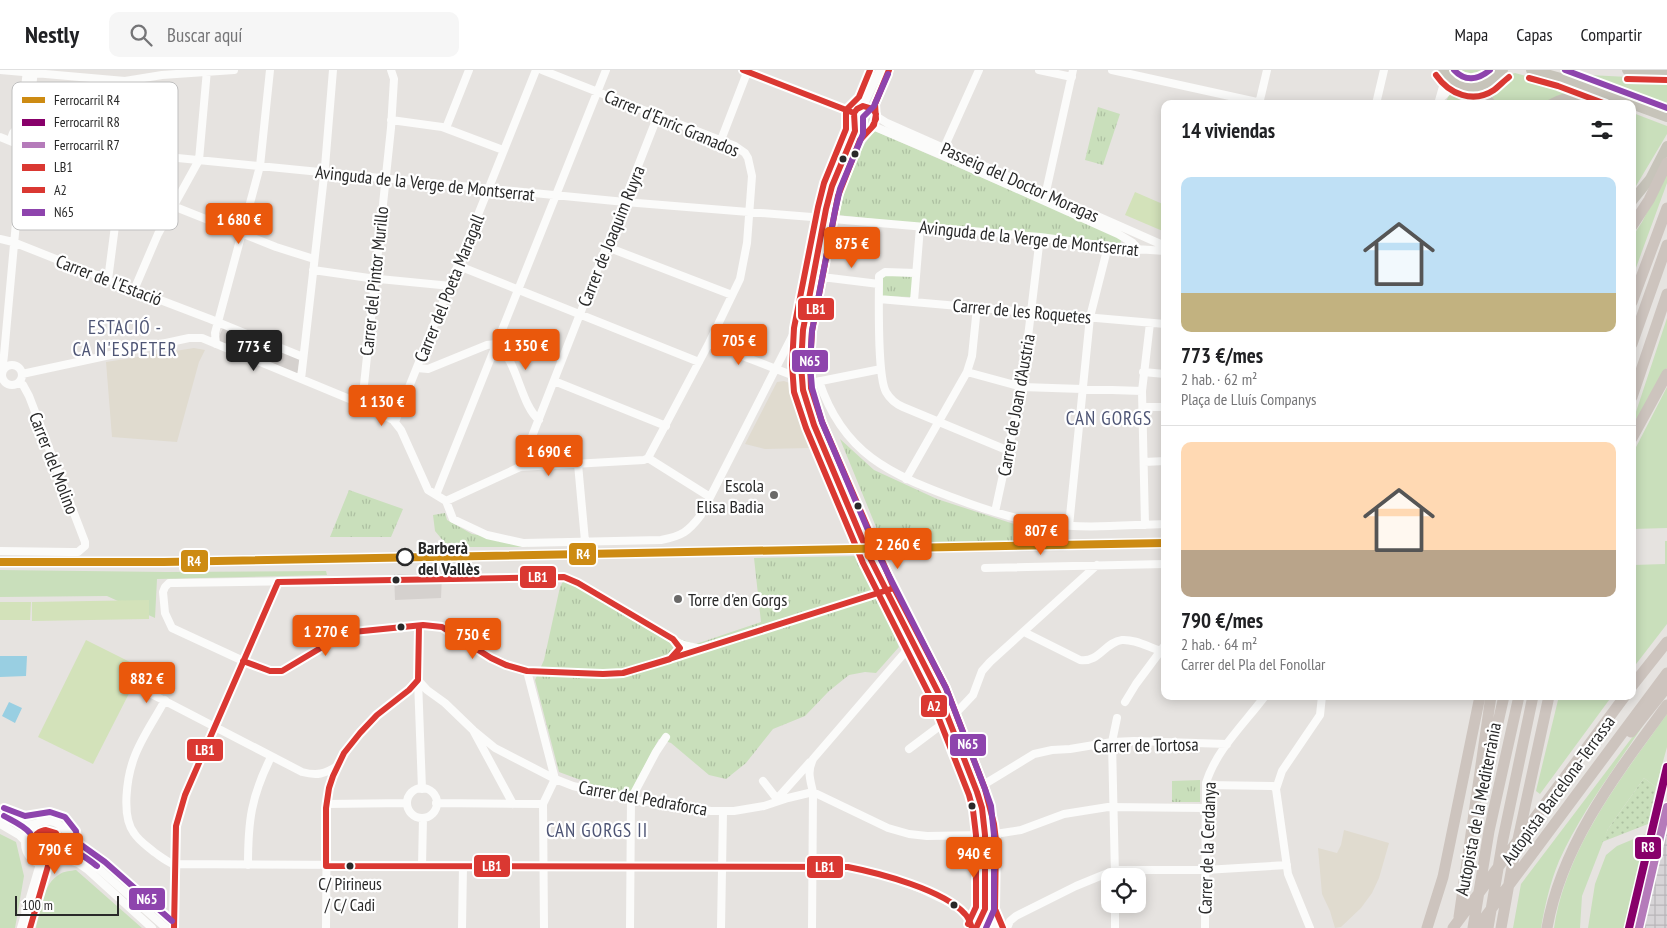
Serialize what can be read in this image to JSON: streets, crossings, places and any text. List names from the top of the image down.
{
  "streets": {
    "highway": ["Autopista Barcelona-Terrassa", "Autopista de la Mediterrània"],
    "street": [
      "Carrer d'Enric Granados",
      "Passeig del Doctor Moragas",
      "Avinguda de la Verge de Montserrat",
      "Carrer de Joaquim Ruyra",
      "Carrer de l'Estació",
      "Carrer del Pintor Murillo",
      "Carrer del Poeta Maragall",
      "Carrer de les Roquetes",
      "Carrer de Joan d'Austria",
      "Carrer del Molino",
      "Carrer de Tortosa",
      "Carrer del Pedraforca",
      "Carrer de la Cerdanya"
    ]
  },
  "crossings": [
    ["Carrer d'Enric Granados", "Avinguda de la Verge de Montserrat"],
    ["Carrer d'Enric Granados", "Carrer de Joaquim Ruyra"],
    ["Passeig del Doctor Moragas", "Avinguda de la Verge de Montserrat"],
    ["Avinguda de la Verge de Montserrat", "Carrer de Joaquim Ruyra"],
    ["Avinguda de la Verge de Montserrat", "Carrer del Pintor Murillo"],
    ["Avinguda de la Verge de Montserrat", "Carrer del Poeta Maragall"],
    ["Avinguda de la Verge de Montserrat", "Carrer de Joan d'Austria"],
    ["Carrer de les Roquetes", "Carrer de Joan d'Austria"],
    ["Carrer de Tortosa", "Carrer de la Cerdanya"]
  ],
  "districts": ["ESTACIÓ - CA N'ESPETER", "CAN GORGS", "CAN GORGS II"],
  "places": [
    "Escola Elisa Badia",
    "Barberà del Vallès",
    "Torre d'en Gorgs",
    "C/ Pirineus / C/ Cadi"
  ],
  "lines": [
    "transit line LB1",
    "transit line A2",
    "transit line N65",
    "rail line R4",
    "rail line R8",
    "rail line R7"
  ],
  "legend": [
    "Ferrocarril R4",
    "Ferrocarril R8",
    "Ferrocarril R7",
    "LB1",
    "A2",
    "N65"
  ],
  "scale_bar": "100 m",
  "page": {
    "header": "Nestly",
    "search": "Buscar aquí",
    "nav": ["Mapa", "Capas", "Compartir"],
    "heading": "14 viviendas",
    "list": [
      {
        "name": "773 €/mes",
        "note": "2 hab. · 62 m² · Plaça de Lluís Companys"
      },
      {
        "name": "790 €/mes",
        "note": "2 hab. · 64 m² · Carrer del Pla del Fonollar"
      }
    ],
    "price": [
      "1 680 €",
      "875 €",
      "705 €",
      "1 350 €",
      "773 €",
      "1 130 €",
      "1 690 €",
      "807 €",
      "2 260 €",
      "1 270 €",
      "750 €",
      "882 €",
      "790 €",
      "940 €"
    ],
    "scale": "100 m"
  }
}
